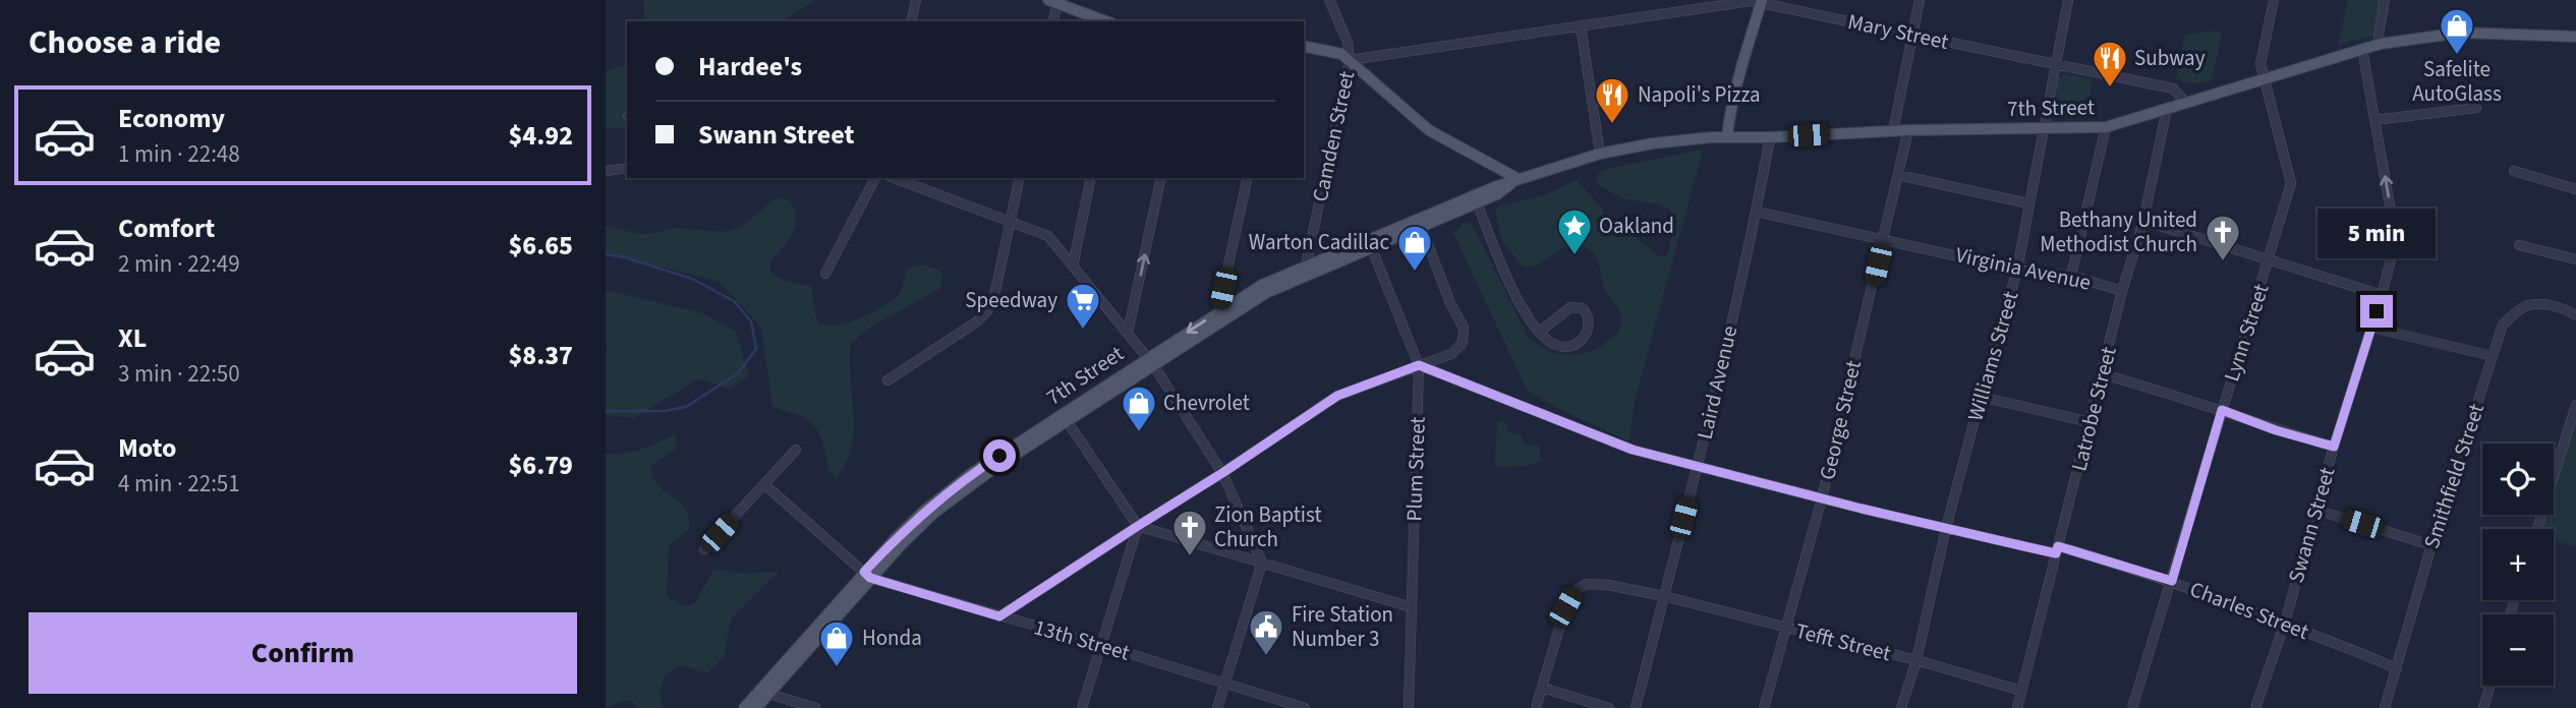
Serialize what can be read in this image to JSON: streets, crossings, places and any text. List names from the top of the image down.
{
  "streets": {
    "main road": ["7th Street"],
    "street": [
      "Mary Street",
      "Camden Street",
      "Virginia Avenue",
      "Lynn Street",
      "Williams Street",
      "Laird Avenue",
      "Latrobe Street",
      "George Street",
      "Plum Street",
      "Smithfield Street",
      "Swann Street",
      "Charles Street",
      "13th Street",
      "Tefft Street"
    ]
  },
  "crossings": [
    ["Mary Street", "7th Street"],
    ["Mary Street", "Camden Street"],
    ["Mary Street", "Williams Street"],
    ["7th Street", "Camden Street"],
    ["7th Street", "Lynn Street"],
    ["7th Street", "Williams Street"],
    ["7th Street", "Laird Avenue"],
    ["7th Street", "Latrobe Street"],
    ["7th Street", "George Street"],
    ["7th Street", "Plum Street"],
    ["7th Street", "Swann Street"],
    ["7th Street", "13th Street"],
    ["Virginia Avenue", "Williams Street"],
    ["Virginia Avenue", "Laird Avenue"],
    ["Virginia Avenue", "Latrobe Street"],
    ["Virginia Avenue", "George Street"],
    ["Lynn Street", "Charles Street"],
    ["Williams Street", "Charles Street"],
    ["Williams Street", "Tefft Street"],
    ["Laird Avenue", "Charles Street"],
    ["Laird Avenue", "Tefft Street"],
    ["Latrobe Street", "Charles Street"],
    ["Latrobe Street", "Tefft Street"],
    ["George Street", "Charles Street"],
    ["George Street", "Tefft Street"],
    ["Plum Street", "Charles Street"],
    ["Smithfield Street", "Charles Street"],
    ["Swann Street", "Charles Street"]
  ],
  "places": {
    "shop": [
      "Safelite AutoGlass",
      "Warton Cadillac",
      "Chevrolet",
      "Honda"
    ],
    "restaurant": ["Subway", "Napoli's Pizza"],
    "place": ["Oakland"],
    "church": ["Bethany United Methodist Church", "Zion Baptist Church"],
    "supermarket": ["Speedway"],
    "public building": ["Fire Station Number 3"]
  },
  "page": {
    "heading": "Choose a ride",
    "banner": ["Hardee's", "Swann Street"],
    "list": [
      {
        "name": "Economy",
        "note": "1 min · 22:48",
        "value": "$4.92"
      },
      {
        "name": "Comfort",
        "note": "2 min · 22:49",
        "value": "$6.65"
      },
      {
        "name": "XL",
        "note": "3 min · 22:50",
        "value": "$8.37"
      },
      {
        "name": "Moto",
        "note": "4 min · 22:51",
        "value": "$6.79"
      }
    ],
    "bubble": "5 min",
    "map_buttons": ["+", "−"],
    "buttons": "Confirm"
  }
}
